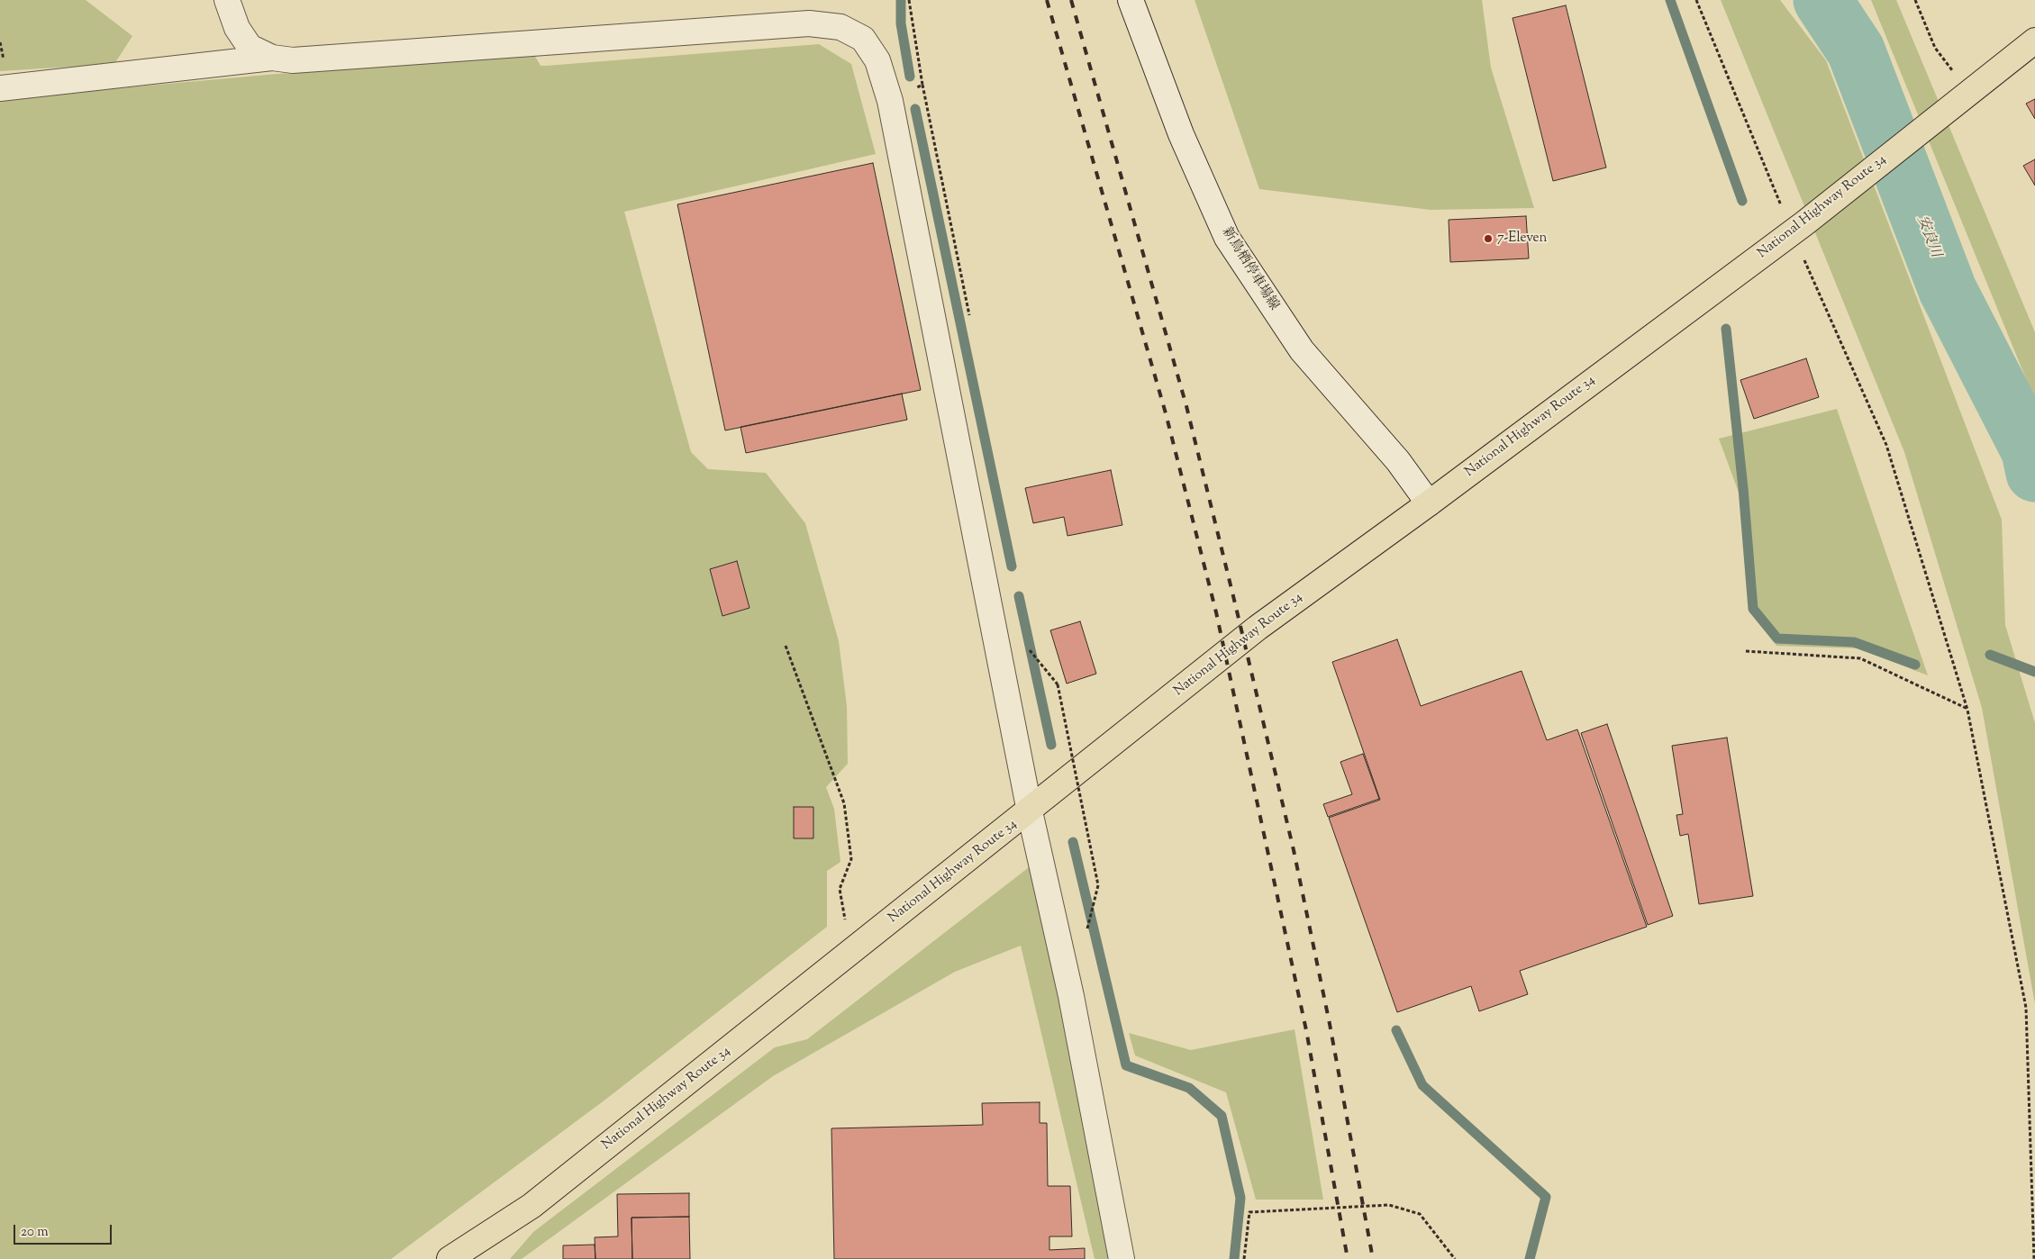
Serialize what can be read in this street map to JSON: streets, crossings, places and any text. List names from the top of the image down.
{
  "streets": {
    "highway": ["National Highway Route 34"],
    "street": ["新鳥栖停車場線"]
  },
  "crossings": [
    ["National Highway Route 34", "新鳥栖停車場線"]
  ],
  "water": ["安良川"],
  "places": ["7-Eleven"],
  "scale_bar": "20 m"
}
